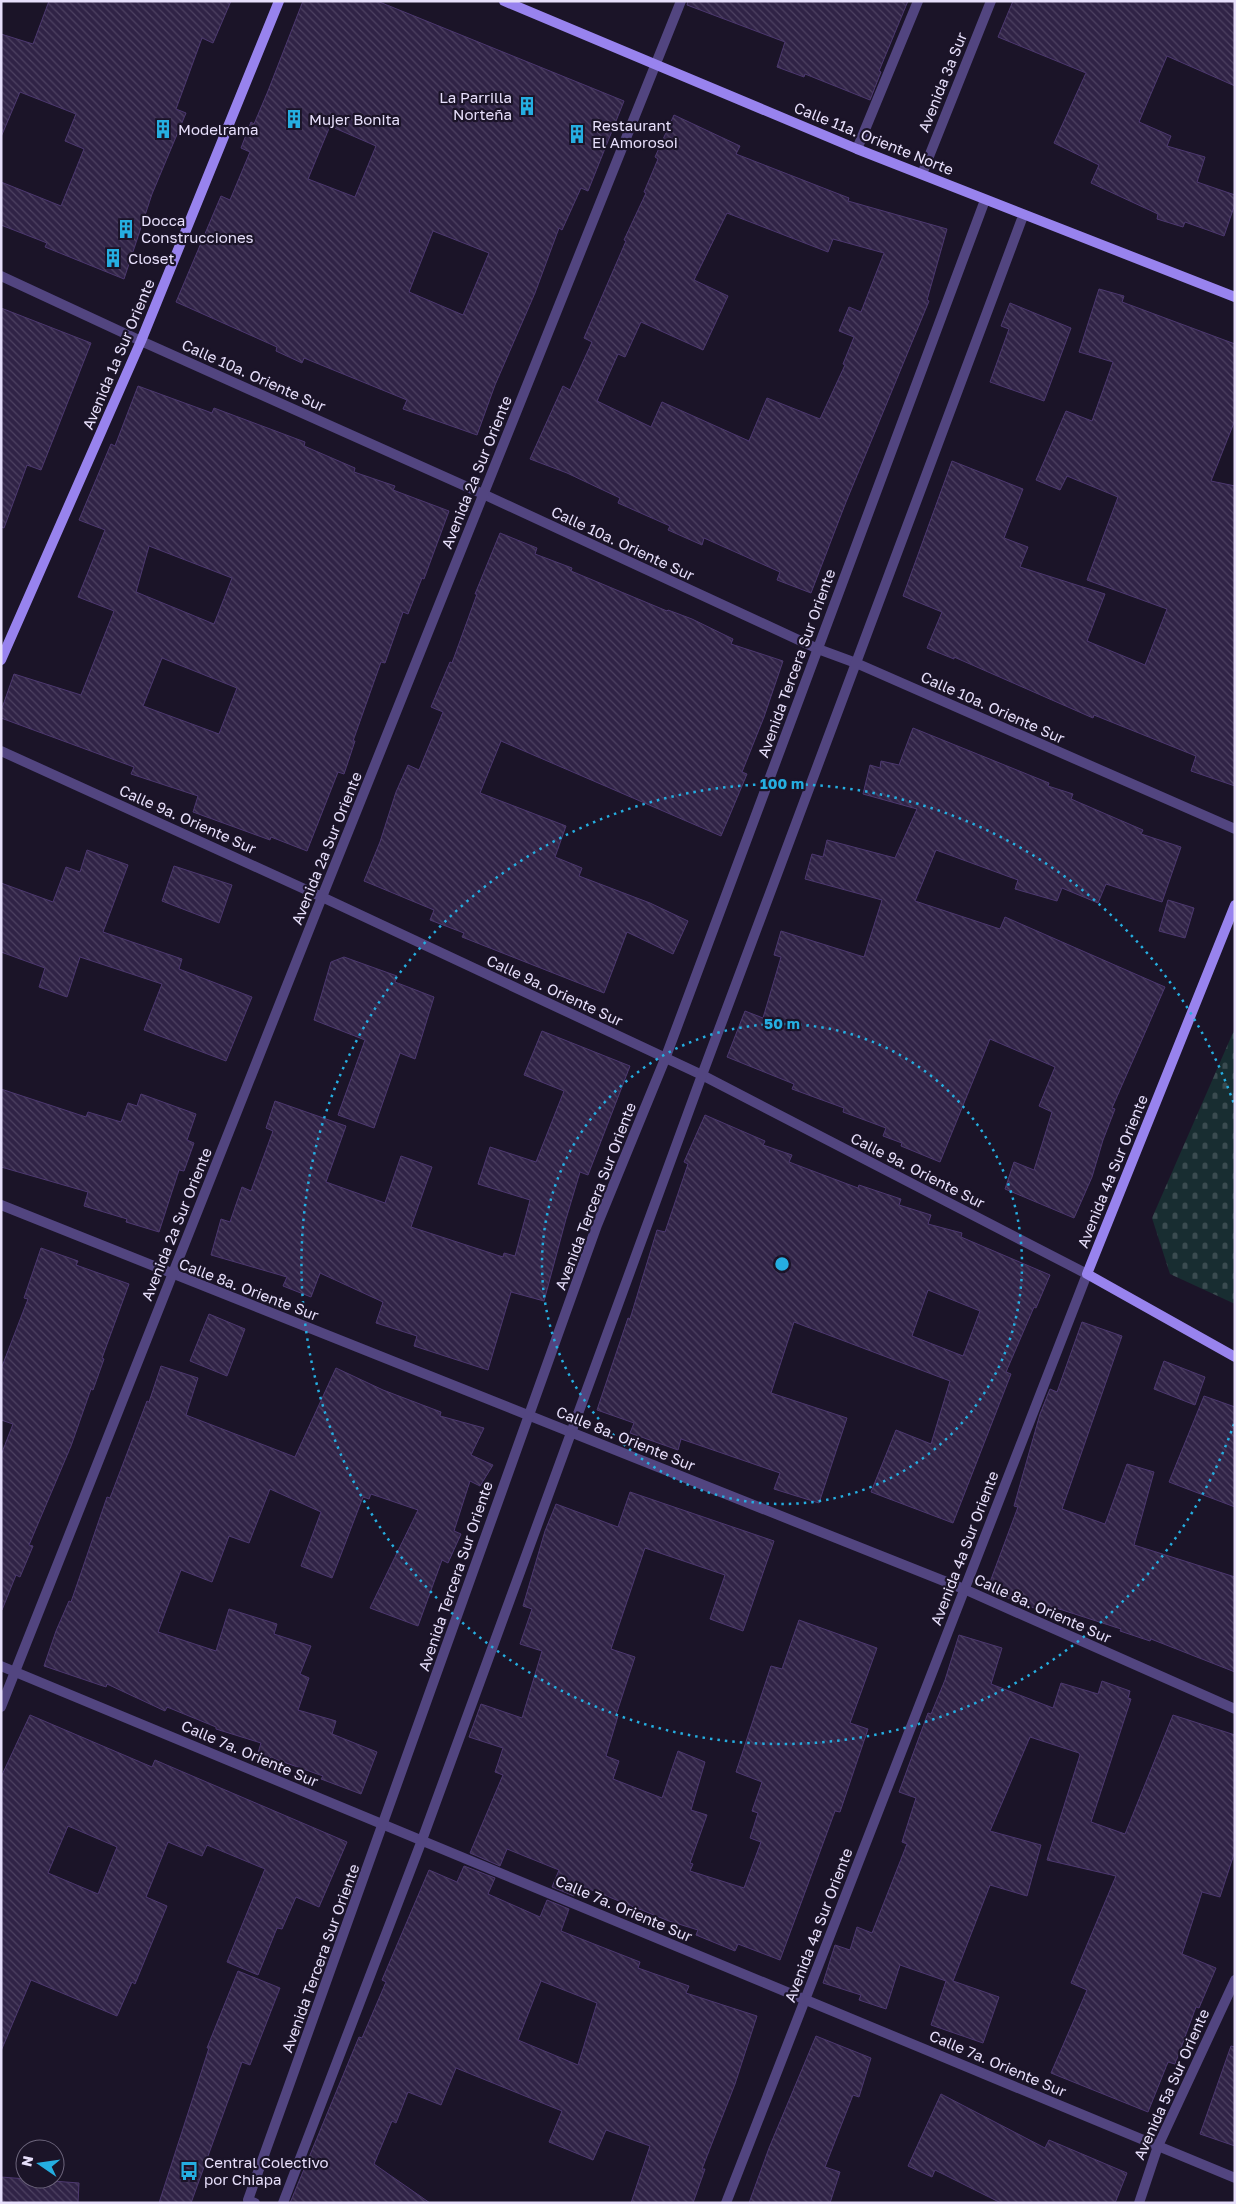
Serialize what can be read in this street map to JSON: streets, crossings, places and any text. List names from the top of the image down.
{
  "streets": {
    "street": [
      "Avenida 3a Sur",
      "Calle 11a. Oriente Norte",
      "Avenida 1a Sur Oriente",
      "Calle 10a. Oriente Sur",
      "Avenida 2a Sur Oriente",
      "Avenida Tercera Sur Oriente",
      "Calle 9a. Oriente Sur",
      "Avenida 4a Sur Oriente",
      "Calle 8a. Oriente Sur",
      "Calle 7a. Oriente Sur",
      "Avenida 5a Sur Oriente"
    ]
  },
  "crossings": [
    ["Avenida 3a Sur", "Calle 11a. Oriente Norte"],
    ["Calle 11a. Oriente Norte", "Avenida 2a Sur Oriente"],
    ["Calle 11a. Oriente Norte", "Avenida Tercera Sur Oriente"],
    ["Avenida 1a Sur Oriente", "Calle 10a. Oriente Sur"],
    ["Calle 10a. Oriente Sur", "Avenida 2a Sur Oriente"],
    ["Calle 10a. Oriente Sur", "Avenida Tercera Sur Oriente"],
    ["Avenida 2a Sur Oriente", "Calle 9a. Oriente Sur"],
    ["Avenida 2a Sur Oriente", "Calle 8a. Oriente Sur"],
    ["Avenida 2a Sur Oriente", "Calle 7a. Oriente Sur"],
    ["Avenida Tercera Sur Oriente", "Calle 9a. Oriente Sur"],
    ["Avenida Tercera Sur Oriente", "Calle 8a. Oriente Sur"],
    ["Avenida Tercera Sur Oriente", "Calle 7a. Oriente Sur"],
    ["Calle 9a. Oriente Sur", "Avenida 4a Sur Oriente"],
    ["Avenida 4a Sur Oriente", "Calle 8a. Oriente Sur"],
    ["Avenida 4a Sur Oriente", "Calle 7a. Oriente Sur"],
    ["Calle 7a. Oriente Sur", "Avenida 5a Sur Oriente"]
  ],
  "places": {
    "building": [
      "La Parrilla Norteña",
      "Mujer Bonita",
      "Modelrama",
      "Restaurant El Amorosoi",
      "Docca Construcciones",
      "Closet"
    ],
    "bus stop": ["Central Colectivo por Chiapa"]
  },
  "north": "left",
  "rings": ["100 m", "50 m"]
}
